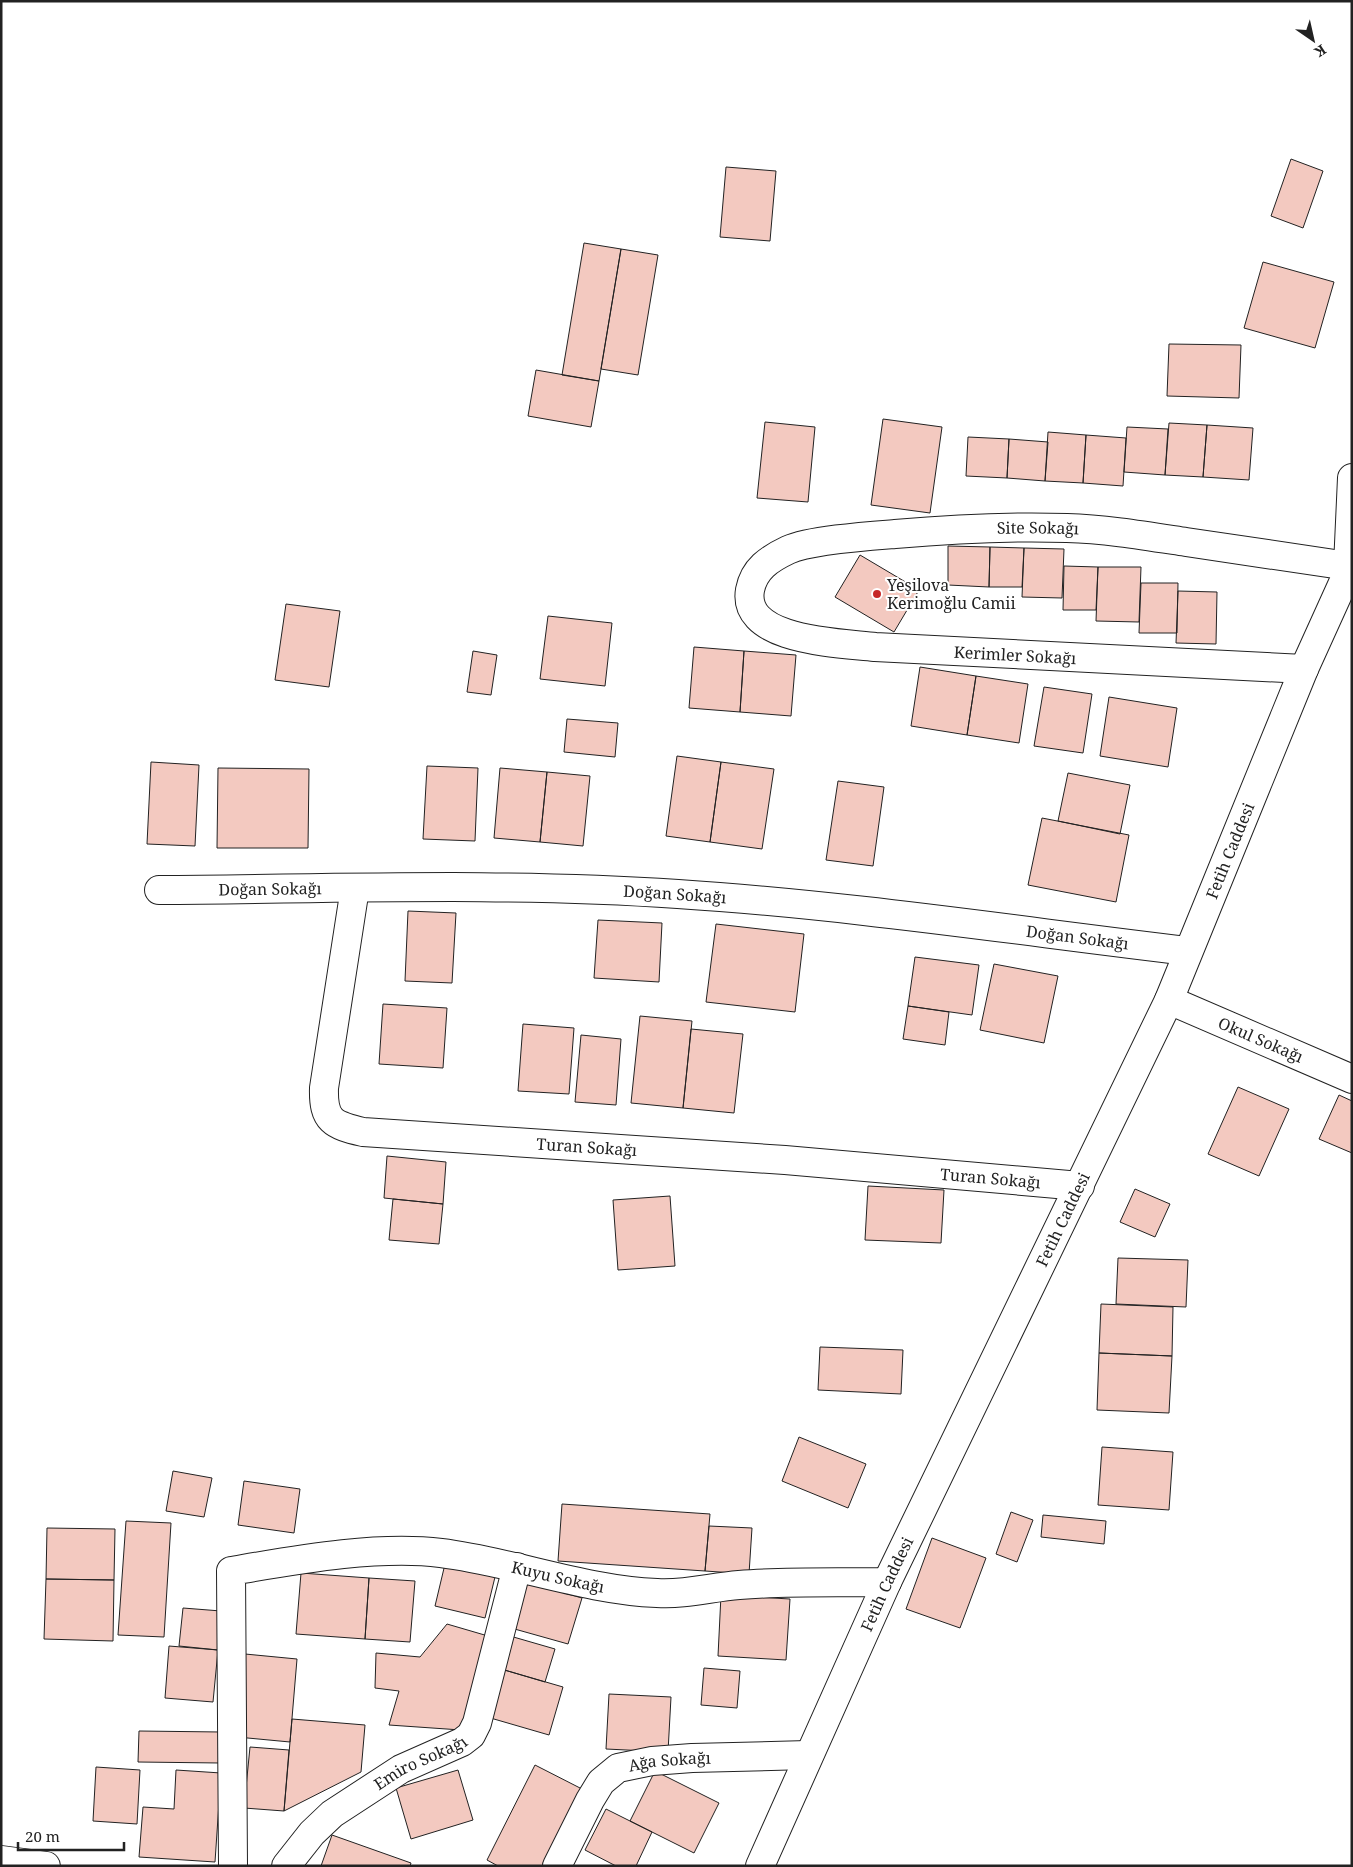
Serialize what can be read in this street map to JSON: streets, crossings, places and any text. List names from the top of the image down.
{
  "streets": {
    "street": [
      "Site Sokağı",
      "Kerimler Sokağı",
      "Fetih Caddesi",
      "Doğan Sokağı",
      "Okul Sokağı",
      "Turan Sokağı",
      "Kuyu Sokağı",
      "Emiro Sokağı",
      "Ağa Sokağı"
    ]
  },
  "crossings": [
    ["Site Sokağı", "Kerimler Sokağı"],
    ["Site Sokağı", "Fetih Caddesi"],
    ["Kerimler Sokağı", "Fetih Caddesi"],
    ["Fetih Caddesi", "Doğan Sokağı"],
    ["Fetih Caddesi", "Okul Sokağı"],
    ["Fetih Caddesi", "Turan Sokağı"],
    ["Fetih Caddesi", "Kuyu Sokağı"],
    ["Fetih Caddesi", "Ağa Sokağı"],
    ["Doğan Sokağı", "Turan Sokağı"],
    ["Kuyu Sokağı", "Emiro Sokağı"]
  ],
  "places": ["Yeşilova Kerimoğlu Camii"],
  "scale_bar": "20 m",
  "north": "bottom right"
}
